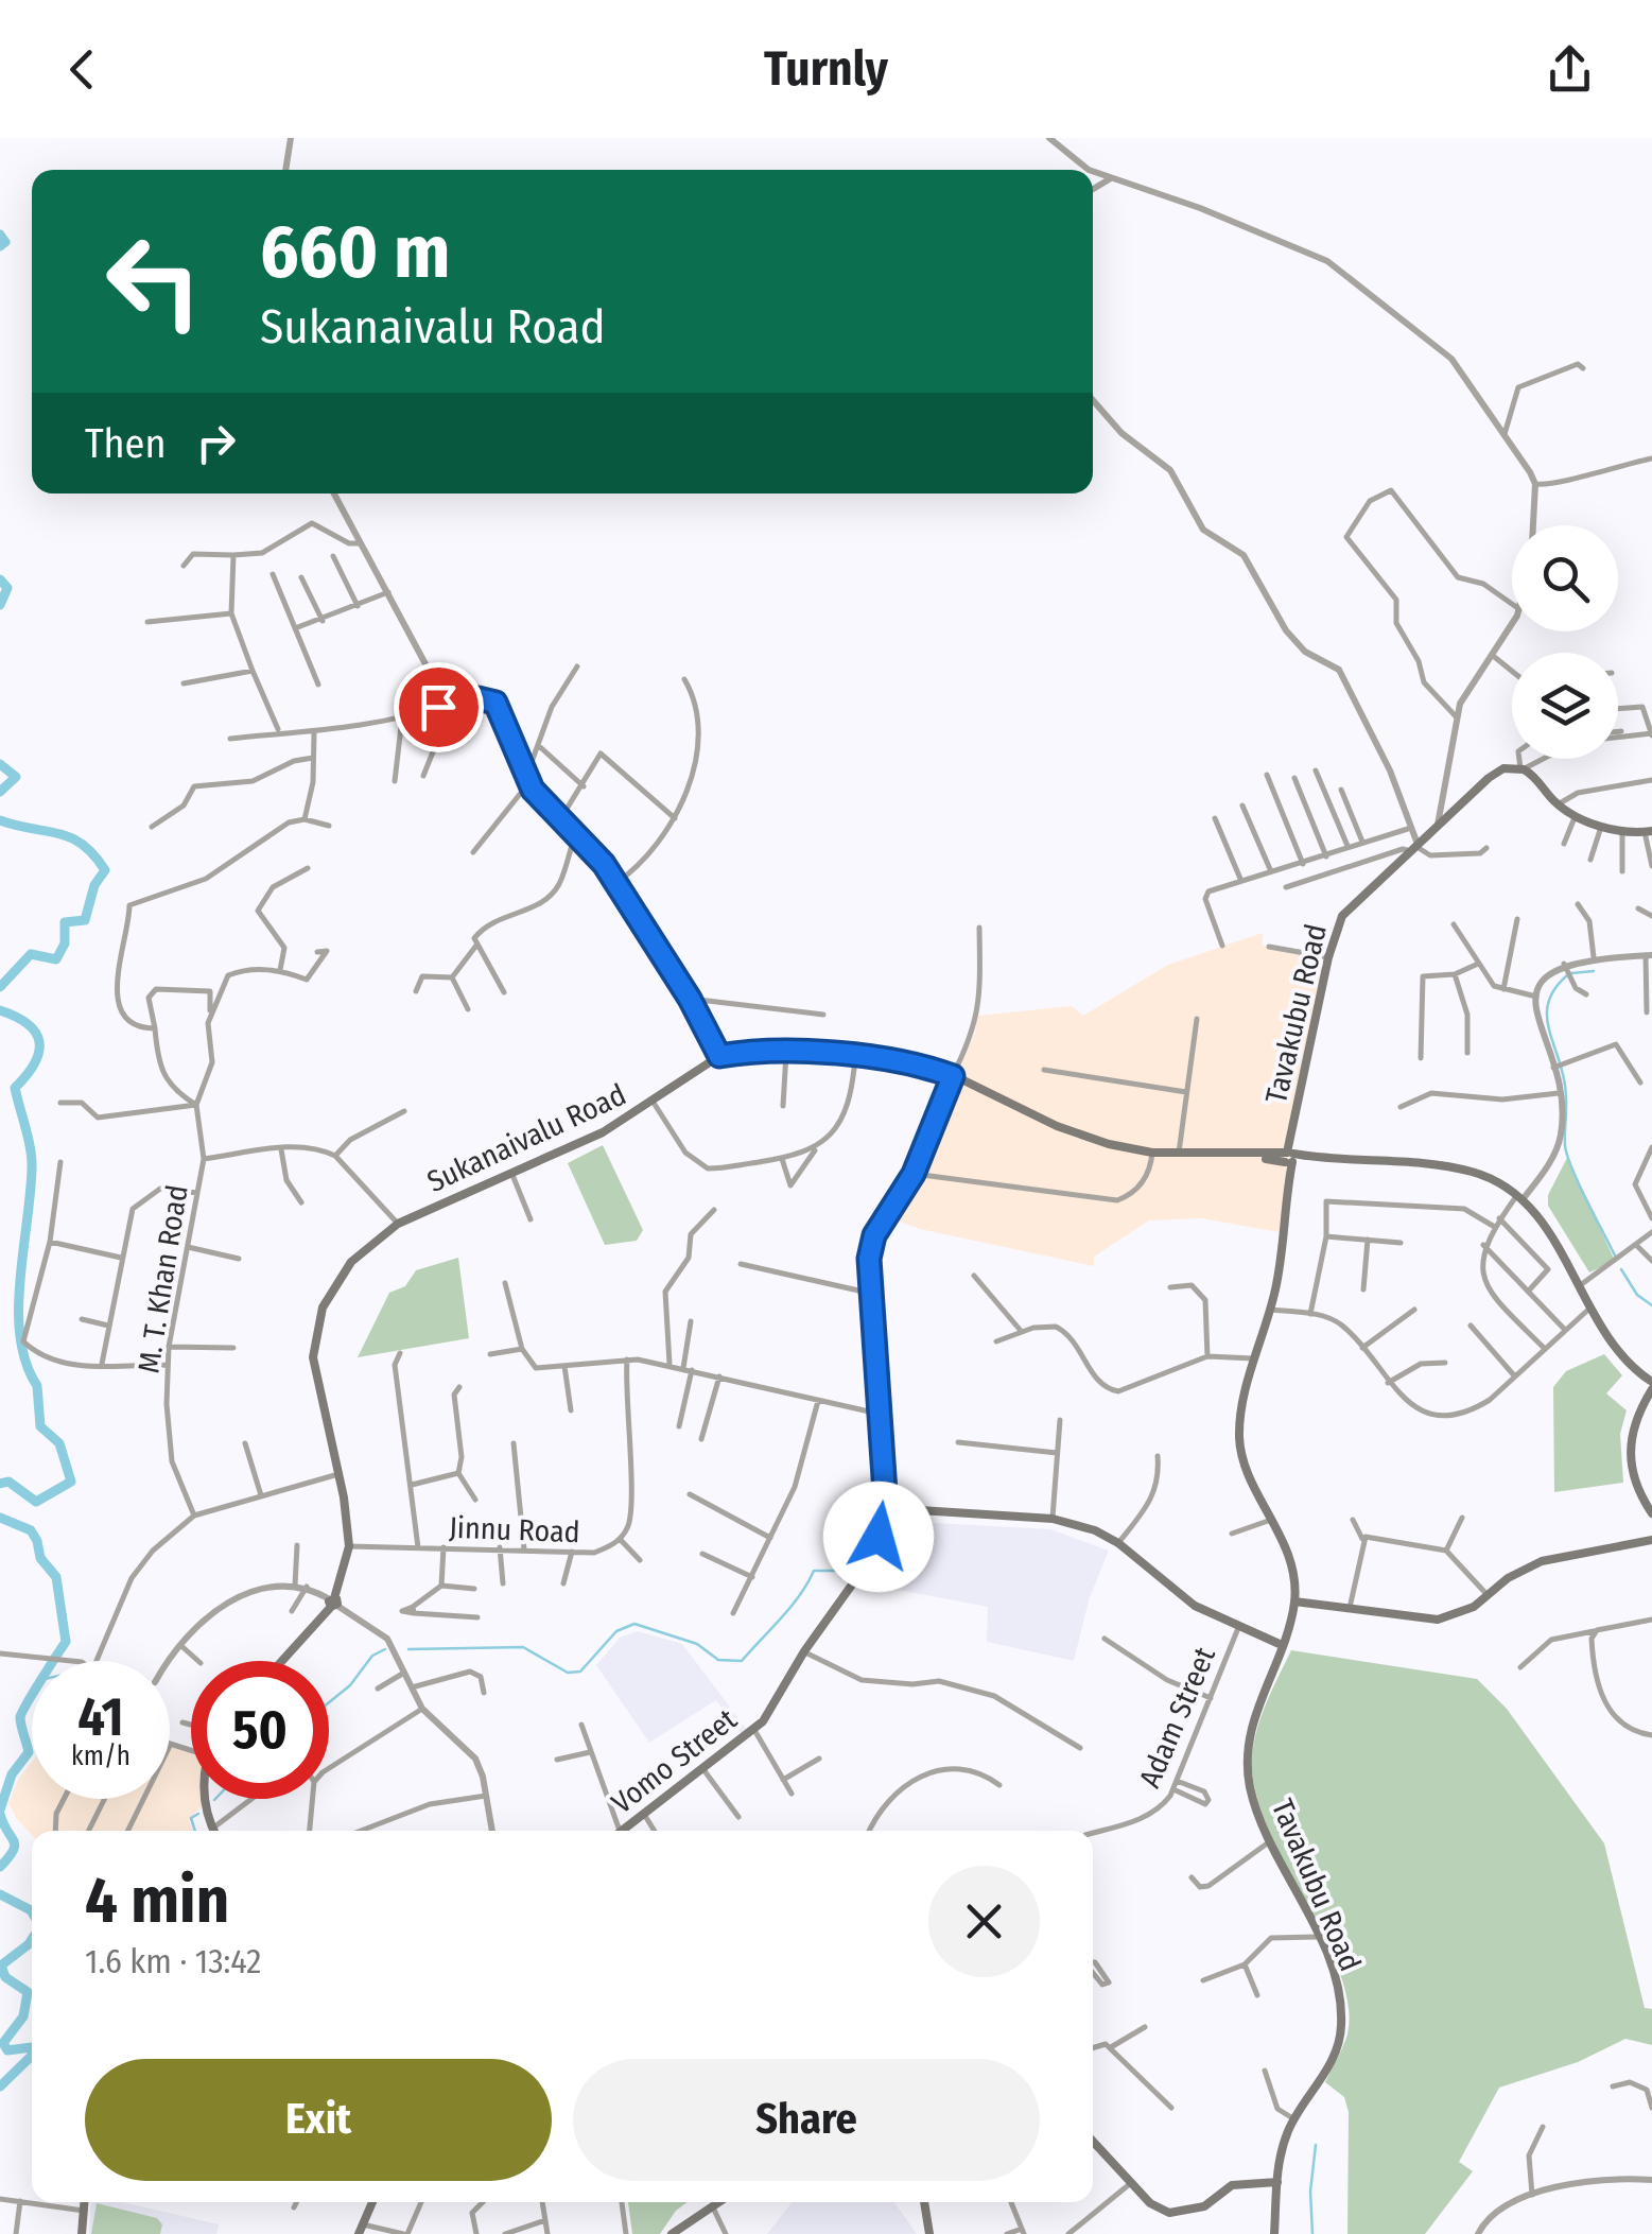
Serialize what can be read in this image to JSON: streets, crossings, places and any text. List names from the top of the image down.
{
  "streets": {
    "main road": ["Tavakubu Road", "Sukanaivalu Road", "Vomo Street"],
    "street": ["M. T. Khan Road", "Jinnu Road", "Adam Street"]
  },
  "crossings": [
    ["Sukanaivalu Road", "Jinnu Road"]
  ],
  "page": {
    "header": "Turnly",
    "turn": ["660 m", "Sukanaivalu Road"],
    "then": "Then",
    "speed": "41 km/h",
    "limit": "50",
    "heading": ["4 min", "1.6 km · 13:42"],
    "buttons": ["Exit", "Share"]
  }
}
